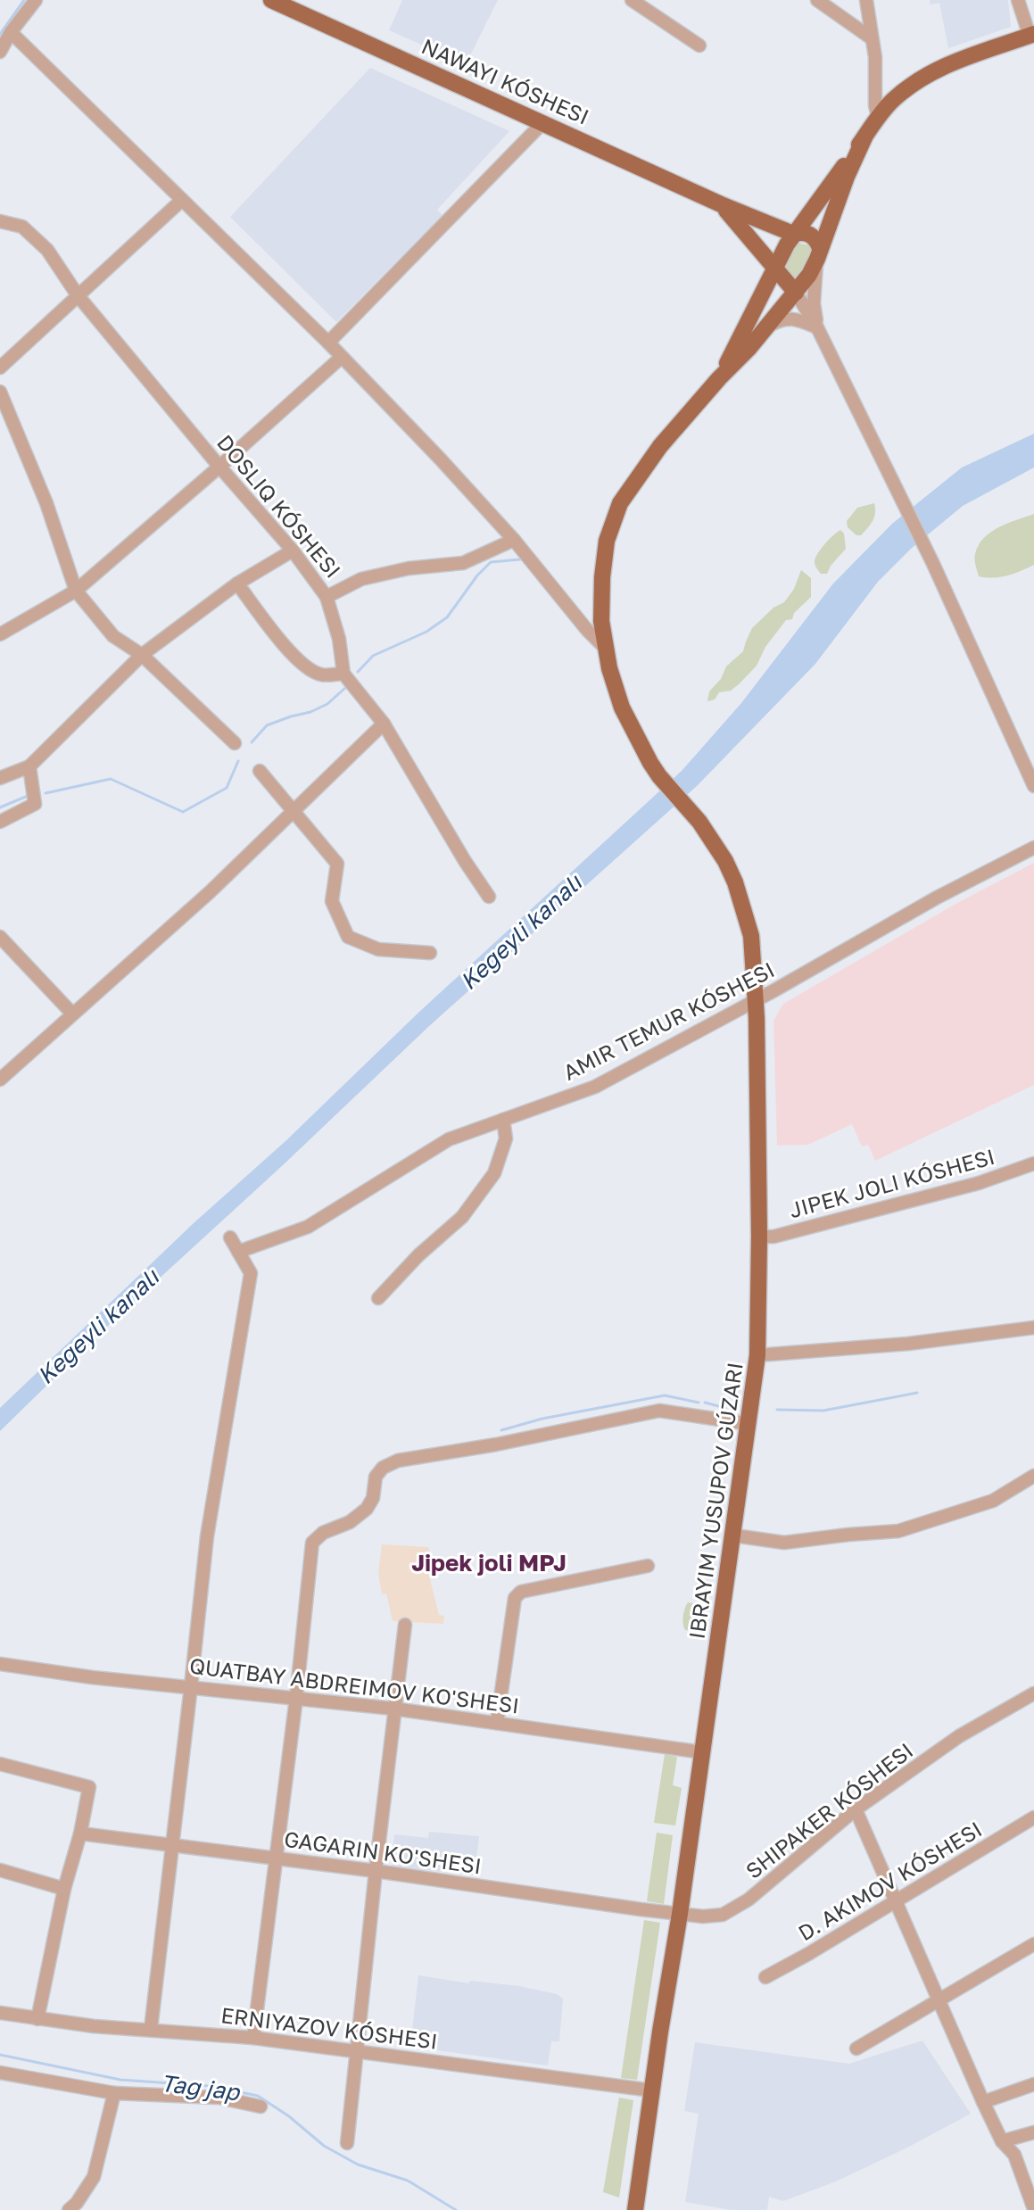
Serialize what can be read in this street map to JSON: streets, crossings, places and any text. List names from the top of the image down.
{
  "streets": {
    "street": [
      "AMIR TEMUR KÓSHESI",
      "QUATBAY ABDREIMOV KO'SHESI",
      "GAGARIN KO'SHESI",
      "D. AKIMOV KÓSHESI",
      "ERNIYAZOV KÓSHESI"
    ]
  },
  "districts": ["Jipek joli MPJ"],
  "water": ["Kegeyli kanalı", "Tag jap"]
}
